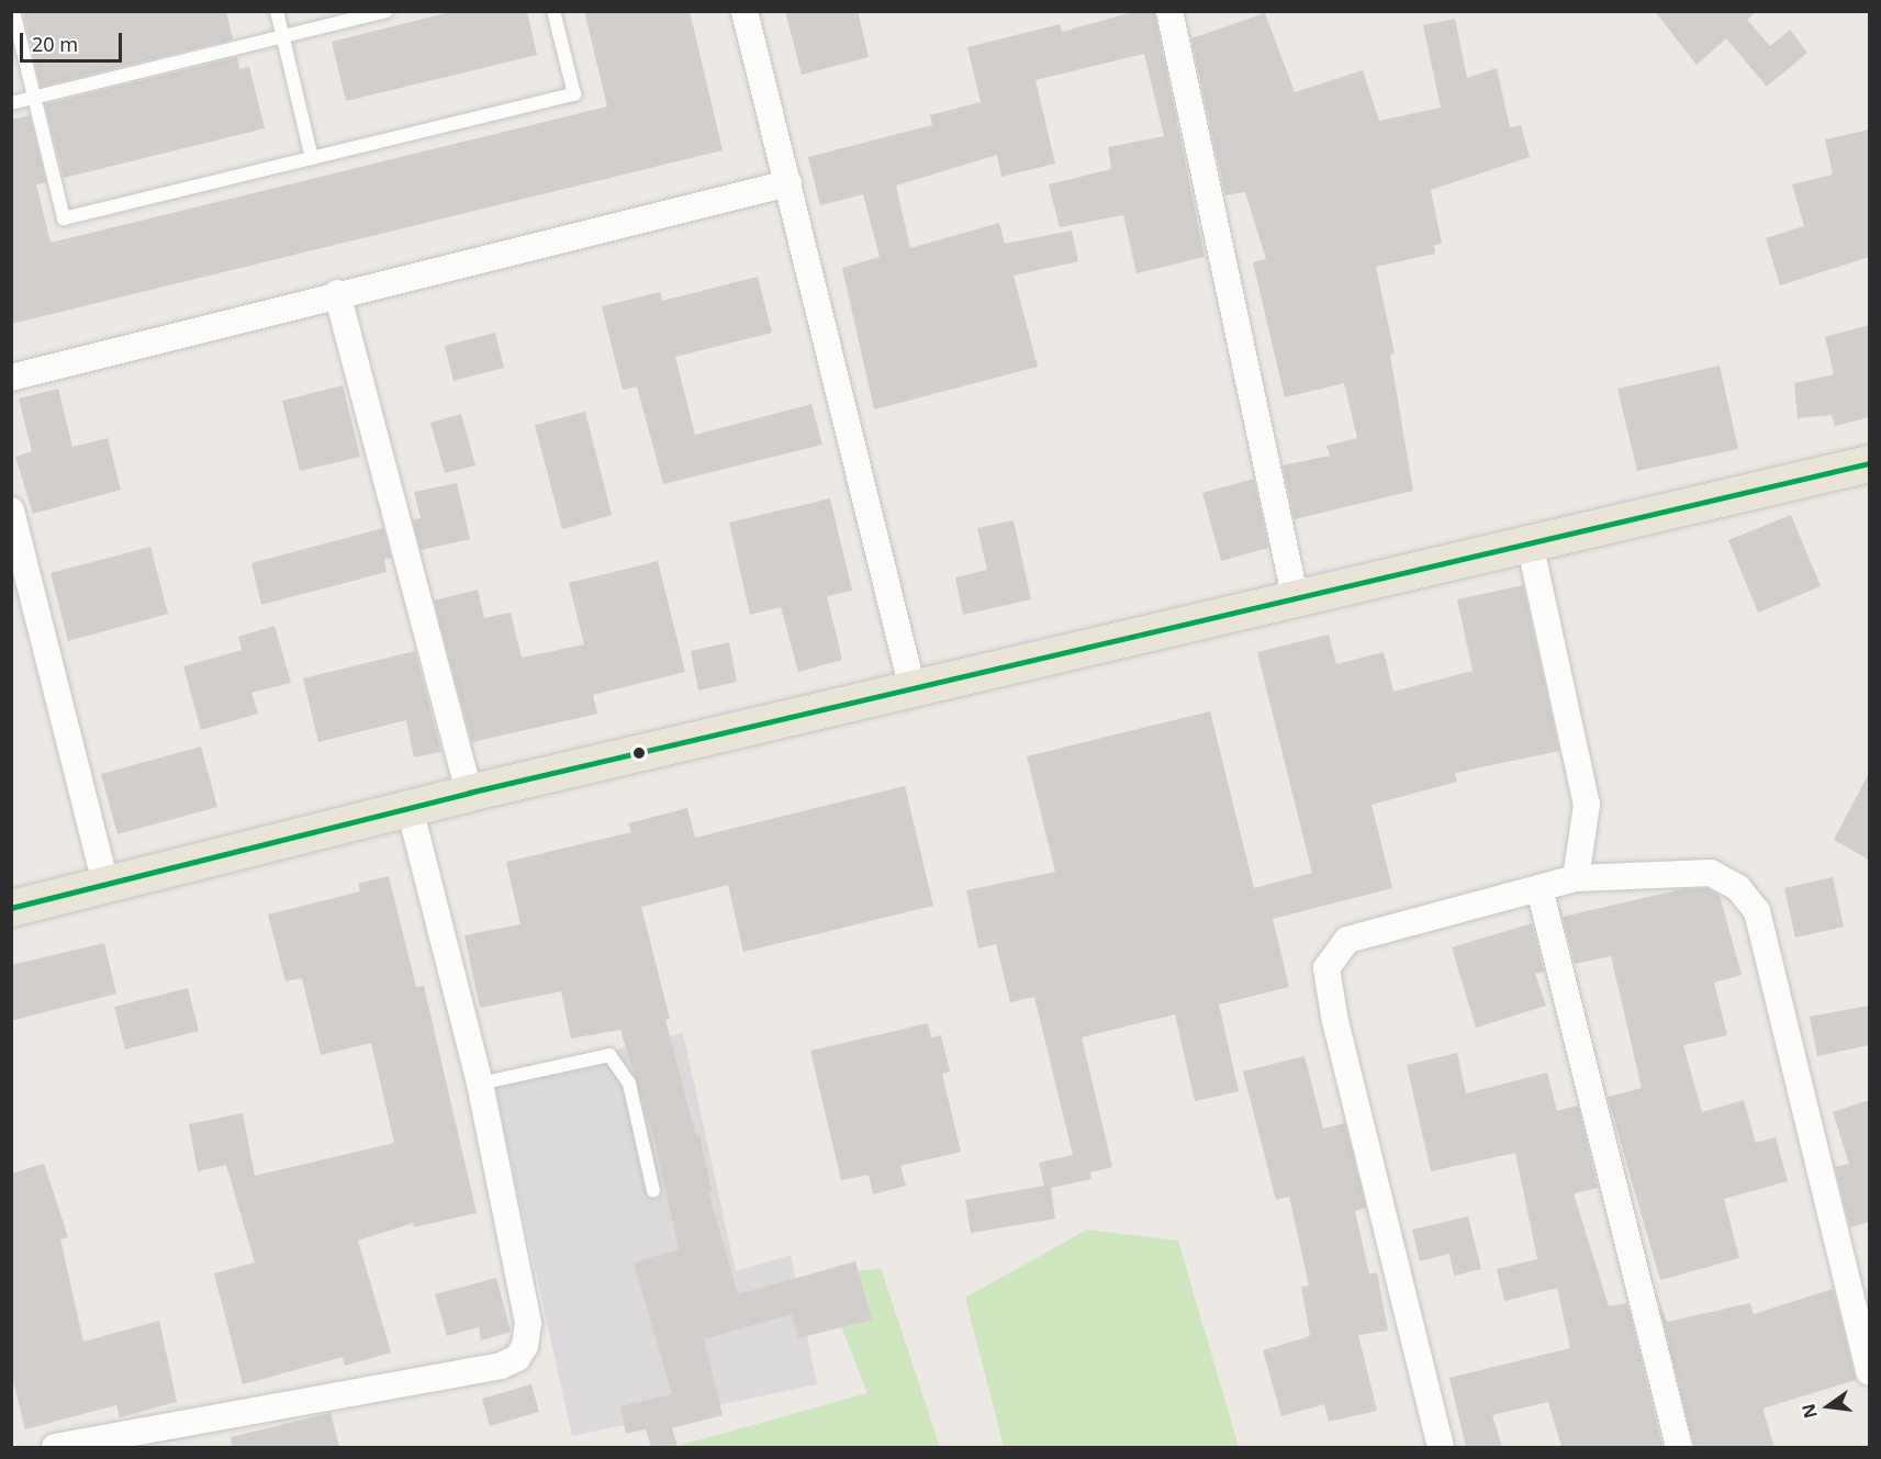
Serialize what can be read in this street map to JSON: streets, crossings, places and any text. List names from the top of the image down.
{
  "scale_bar": "20 m",
  "north": "left"
}
